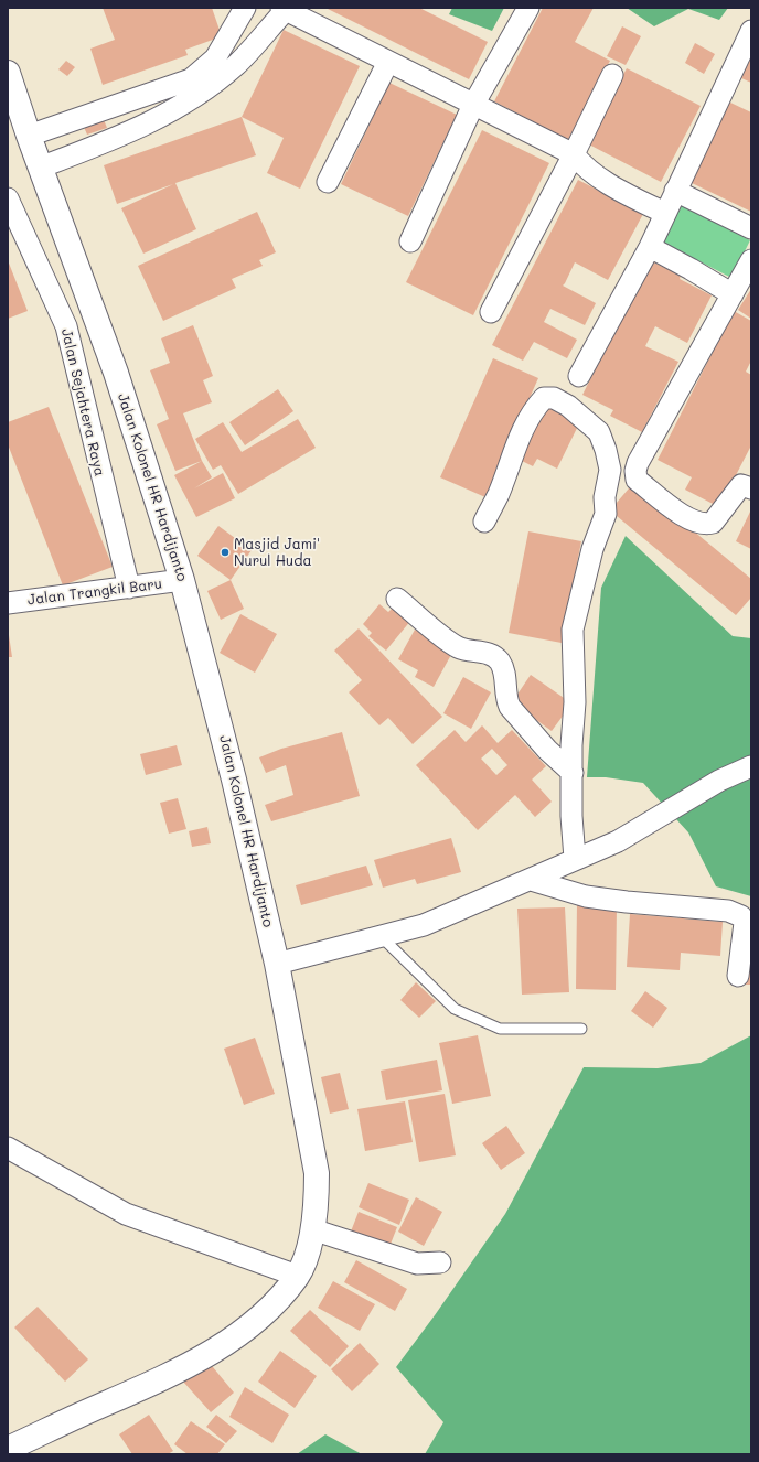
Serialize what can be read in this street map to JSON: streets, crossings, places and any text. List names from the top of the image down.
{
  "streets": {
    "main road": ["Jalan Kolonel HR Hardijanto"],
    "street": ["Jalan Sejahtera Raya", "Jalan Trangkil Baru"]
  },
  "crossings": [
    ["Jalan Sejahtera Raya", "Jalan Trangkil Baru"],
    ["Jalan Kolonel HR Hardijanto", "Jalan Trangkil Baru"]
  ],
  "places": ["Masjid Jami' Nurul Huda"]
}
